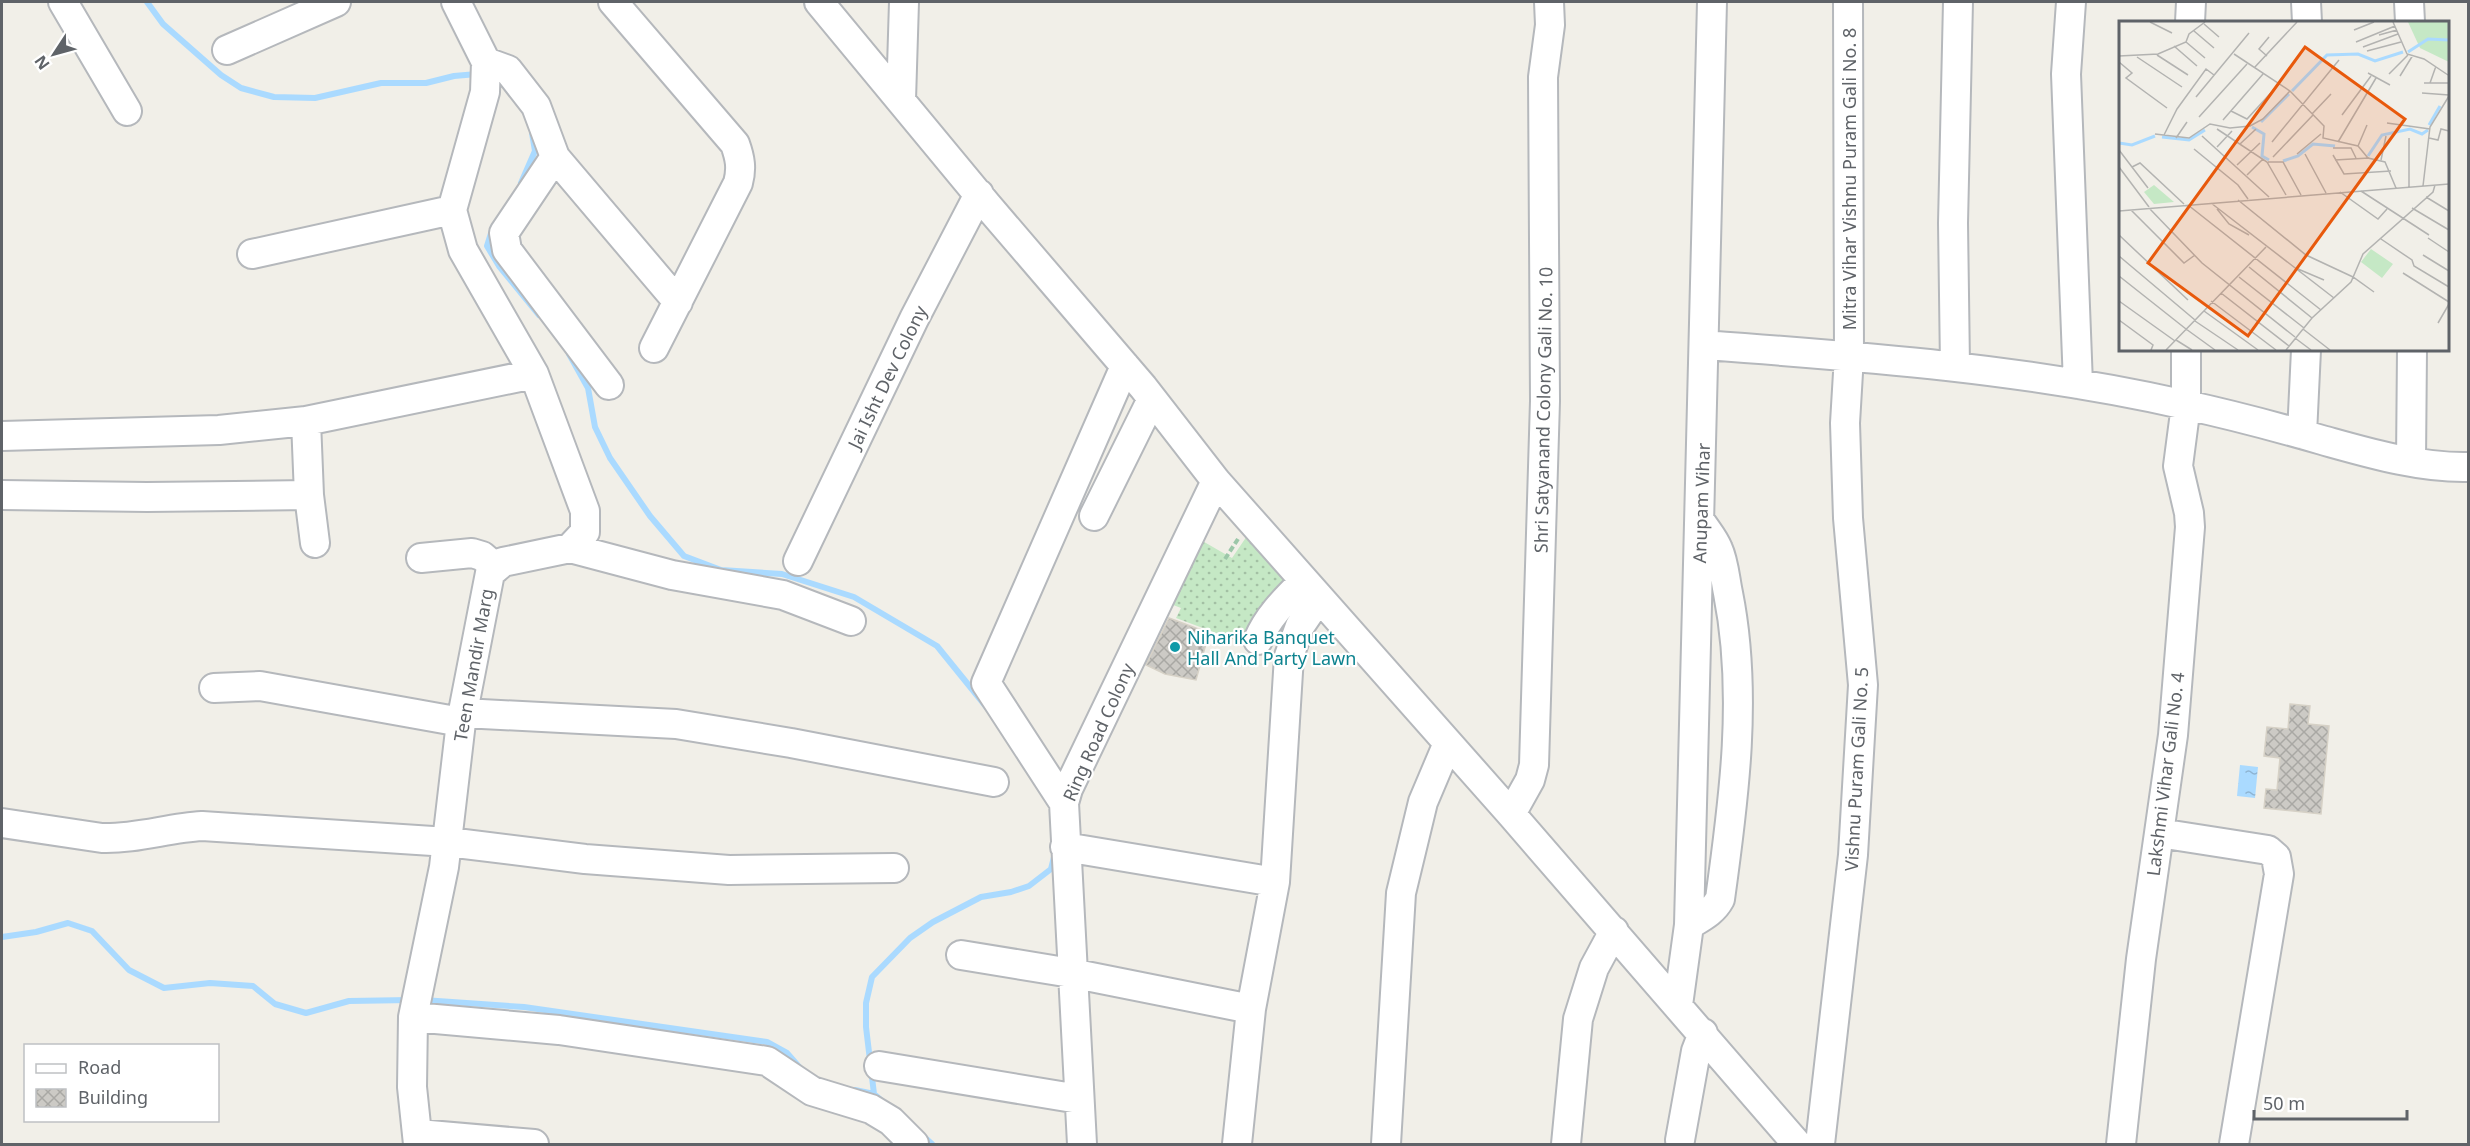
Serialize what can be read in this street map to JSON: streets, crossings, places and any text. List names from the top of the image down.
{
  "streets": {
    "street": [
      "Mitra Vihar Vishnu Puram Gali No. 8",
      "Jai Isht Dev Colony",
      "Shri Satyanand Colony Gali No. 10",
      "Anupam Vihar",
      "Teen Mandir Marg",
      "Ring Road Colony",
      "Vishnu Puram Gali No. 5",
      "Lakshmi Vihar Gali No. 4"
    ]
  },
  "crossings": [
    ["Mitra Vihar Vishnu Puram Gali No. 8", "Vishnu Puram Gali No. 5"]
  ],
  "places": ["Niharika Banquet Hall And Party Lawn"],
  "legend": ["Road", "Building"],
  "scale_bar": "50 m",
  "north": "bottom left"
}
